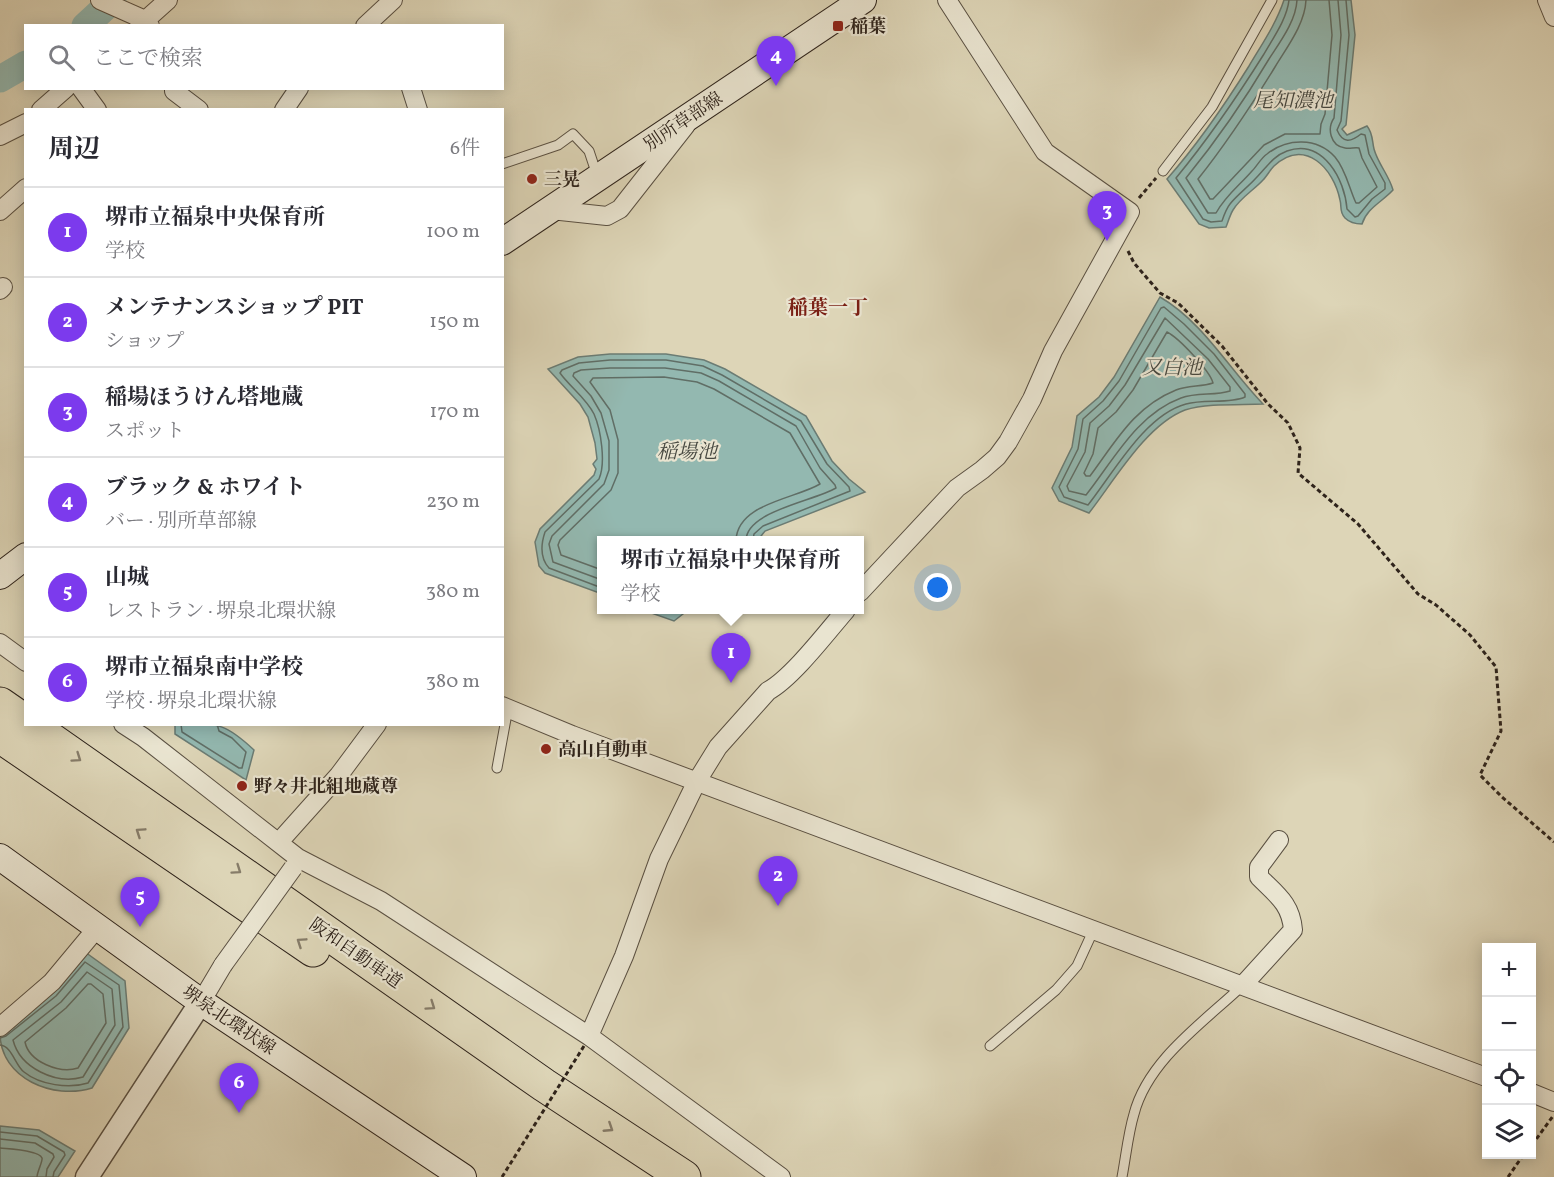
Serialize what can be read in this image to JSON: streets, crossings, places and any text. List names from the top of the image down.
{
  "streets": {
    "highway": ["阪和自動車道"],
    "main road": ["別所草部線", "堺泉北環状線"]
  },
  "districts": ["稲葉一丁"],
  "water": ["尾知濃池", "又白池", "稲場池"],
  "places": {
    "transit": ["稲葉"],
    "other": ["三晃", "高山自動車", "野々井北組地蔵尊"]
  },
  "page": {
    "search": "ここで検索",
    "pins": [
      "4",
      "3",
      "1",
      "2",
      "5",
      "6"
    ],
    "heading": ["周辺", "6件"],
    "list": [
      {
        "mark": "1",
        "name": "堺市立福泉中央保育所",
        "note": "学校",
        "value": "100 m"
      },
      {
        "mark": "2",
        "name": "メンテナンスショップ PIT",
        "note": "ショップ",
        "value": "150 m"
      },
      {
        "mark": "3",
        "name": "稲場ほうけん塔地蔵",
        "note": "スポット",
        "value": "170 m"
      },
      {
        "mark": "4",
        "name": "ブラック & ホワイト",
        "note": "バー · 別所草部線",
        "value": "230 m"
      },
      {
        "mark": "5",
        "name": "山城",
        "note": "レストラン · 堺泉北環状線",
        "value": "380 m"
      },
      {
        "mark": "6",
        "name": "堺市立福泉南中学校",
        "note": "学校 · 堺泉北環状線",
        "value": "380 m"
      }
    ],
    "popup": ["堺市立福泉中央保育所", "学校"],
    "map_buttons": ["+", "−"]
  }
}
